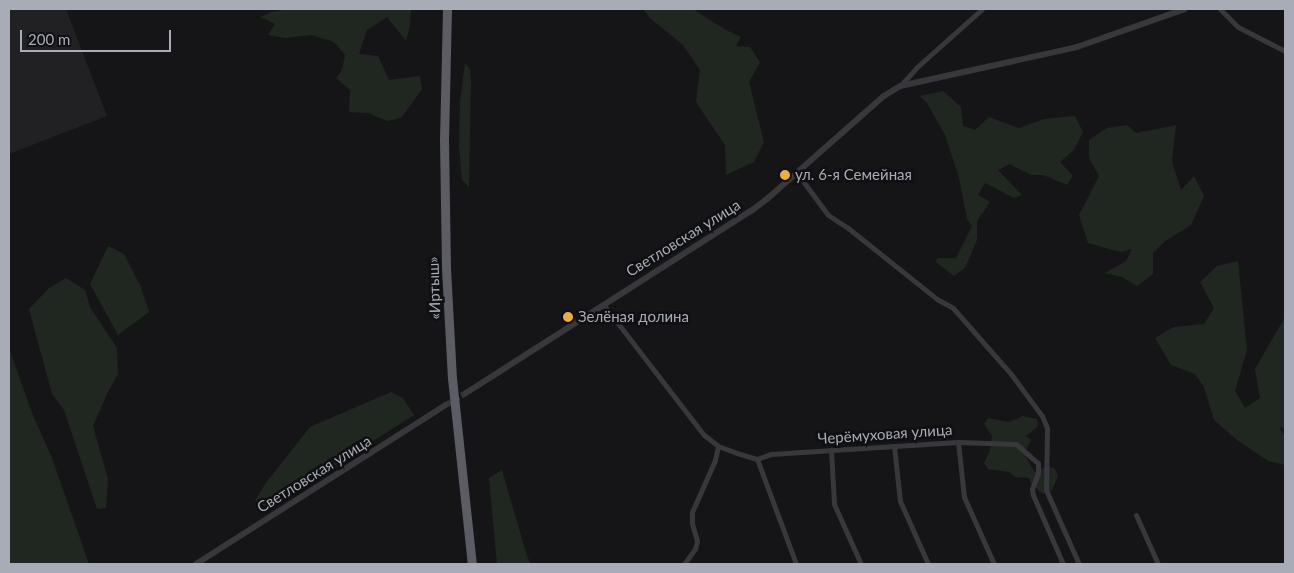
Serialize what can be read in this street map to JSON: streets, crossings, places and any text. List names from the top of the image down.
{
  "streets": {
    "highway": ["«Иртыш»"],
    "street": ["Светловская улица", "Черёмуховая улица"]
  },
  "places": ["ул. 6-я Семейная", "Зелёная долина"],
  "scale_bar": "200 m"
}
